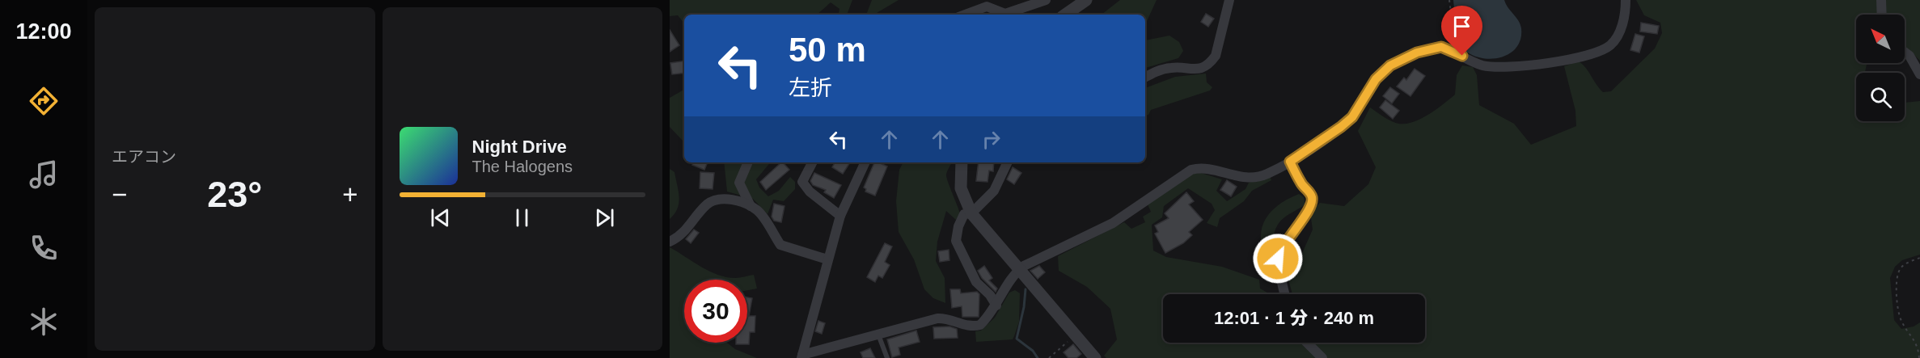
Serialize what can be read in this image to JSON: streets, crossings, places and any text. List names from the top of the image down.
{
  "north": "top left",
  "page": {
    "tabs": "12:00",
    "tile": "エアコン",
    "turn": ["50 m", "左折"],
    "song": ["Night Drive", "The Halogens"],
    "heat": ["−", "23°", "+"],
    "limit": "30",
    "trip": "12:01 · 1 分 · 240 m"
  }
}
